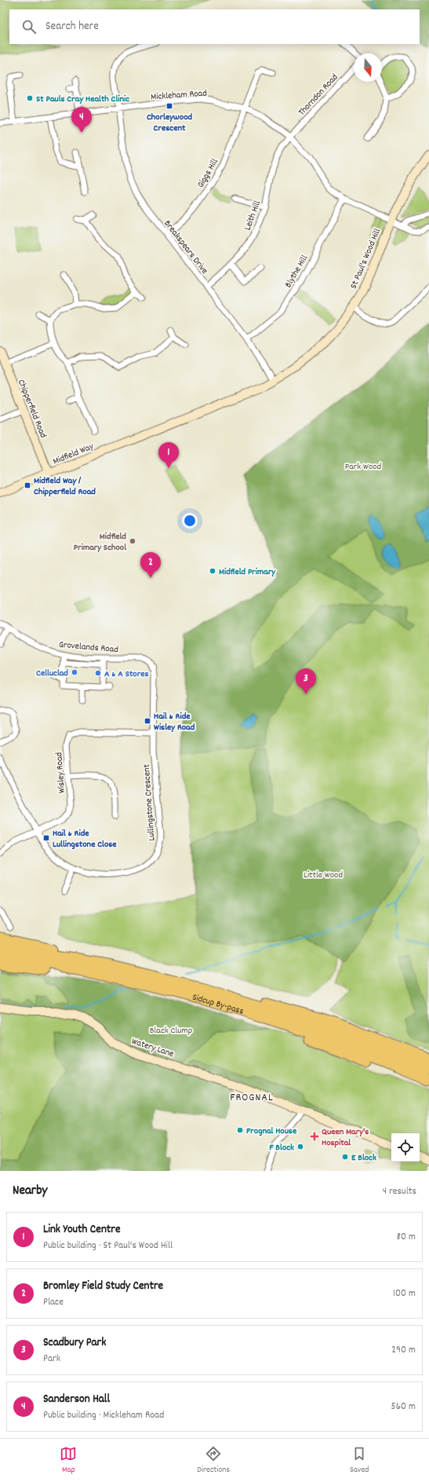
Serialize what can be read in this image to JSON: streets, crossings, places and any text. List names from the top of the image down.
{
  "streets": {
    "highway": ["Sidcup By-pass"],
    "street": [
      "Mickleham Road",
      "Thorndon Road",
      "Giggs Hill",
      "Leith Hill",
      "Breakspears Drive",
      "St Paul's Wood Hill",
      "Blythe Hill",
      "Chipperfield Road",
      "Midfield Way",
      "Grovelands Road",
      "Wisley Road",
      "Lullingstone Crescent",
      "Watery Lane"
    ]
  },
  "crossings": [
    ["Mickleham Road", "Thorndon Road"],
    ["Mickleham Road", "Giggs Hill"],
    ["Mickleham Road", "Leith Hill"],
    ["Mickleham Road", "Breakspears Drive"],
    ["Mickleham Road", "St Paul's Wood Hill"],
    ["Mickleham Road", "Blythe Hill"],
    ["Thorndon Road", "Leith Hill"],
    ["Giggs Hill", "Breakspears Drive"],
    ["Leith Hill", "Breakspears Drive"],
    ["Breakspears Drive", "St Paul's Wood Hill"],
    ["Breakspears Drive", "Blythe Hill"],
    ["St Paul's Wood Hill", "Midfield Way"],
    ["Chipperfield Road", "Midfield Way"],
    ["Grovelands Road", "Lullingstone Crescent"],
    ["Wisley Road", "Lullingstone Crescent"]
  ],
  "districts": ["FROGNAL"],
  "parks": ["Park Wood", "Little Wood", "Black Clump"],
  "places": {
    "other": [
      "St Pauls Cray Health Clinic",
      "Midfield Primary School",
      "Midfield Primary",
      "Celluclad",
      "A & A Stores",
      "Frognal House",
      "F Block",
      "E Block"
    ],
    "transit": [
      "Chorleywood Crescent",
      "Midfield Way / Chipperfield Road",
      "Hail & Ride Wisley Road",
      "Hail & Ride Lullingstone Close"
    ],
    "health": ["Queen Mary's Hospital"]
  },
  "north": "bottom",
  "page": {
    "search": "Search here",
    "pins": [
      "4",
      "1",
      "2",
      "3"
    ],
    "heading": ["Nearby", "4 results"],
    "list": [
      {
        "mark": "1",
        "name": "Link Youth Centre",
        "note": "Public building · St Paul's Wood Hill",
        "value": "80 m"
      },
      {
        "mark": "2",
        "name": "Bromley Field Study Centre",
        "note": "Place",
        "value": "100 m"
      },
      {
        "mark": "3",
        "name": "Scadbury Park",
        "note": "Park",
        "value": "290 m"
      },
      {
        "mark": "4",
        "name": "Sanderson Hall",
        "note": "Public building · Mickleham Road",
        "value": "560 m"
      }
    ],
    "nav": ["Map", "Directions", "Saved"]
  }
}
